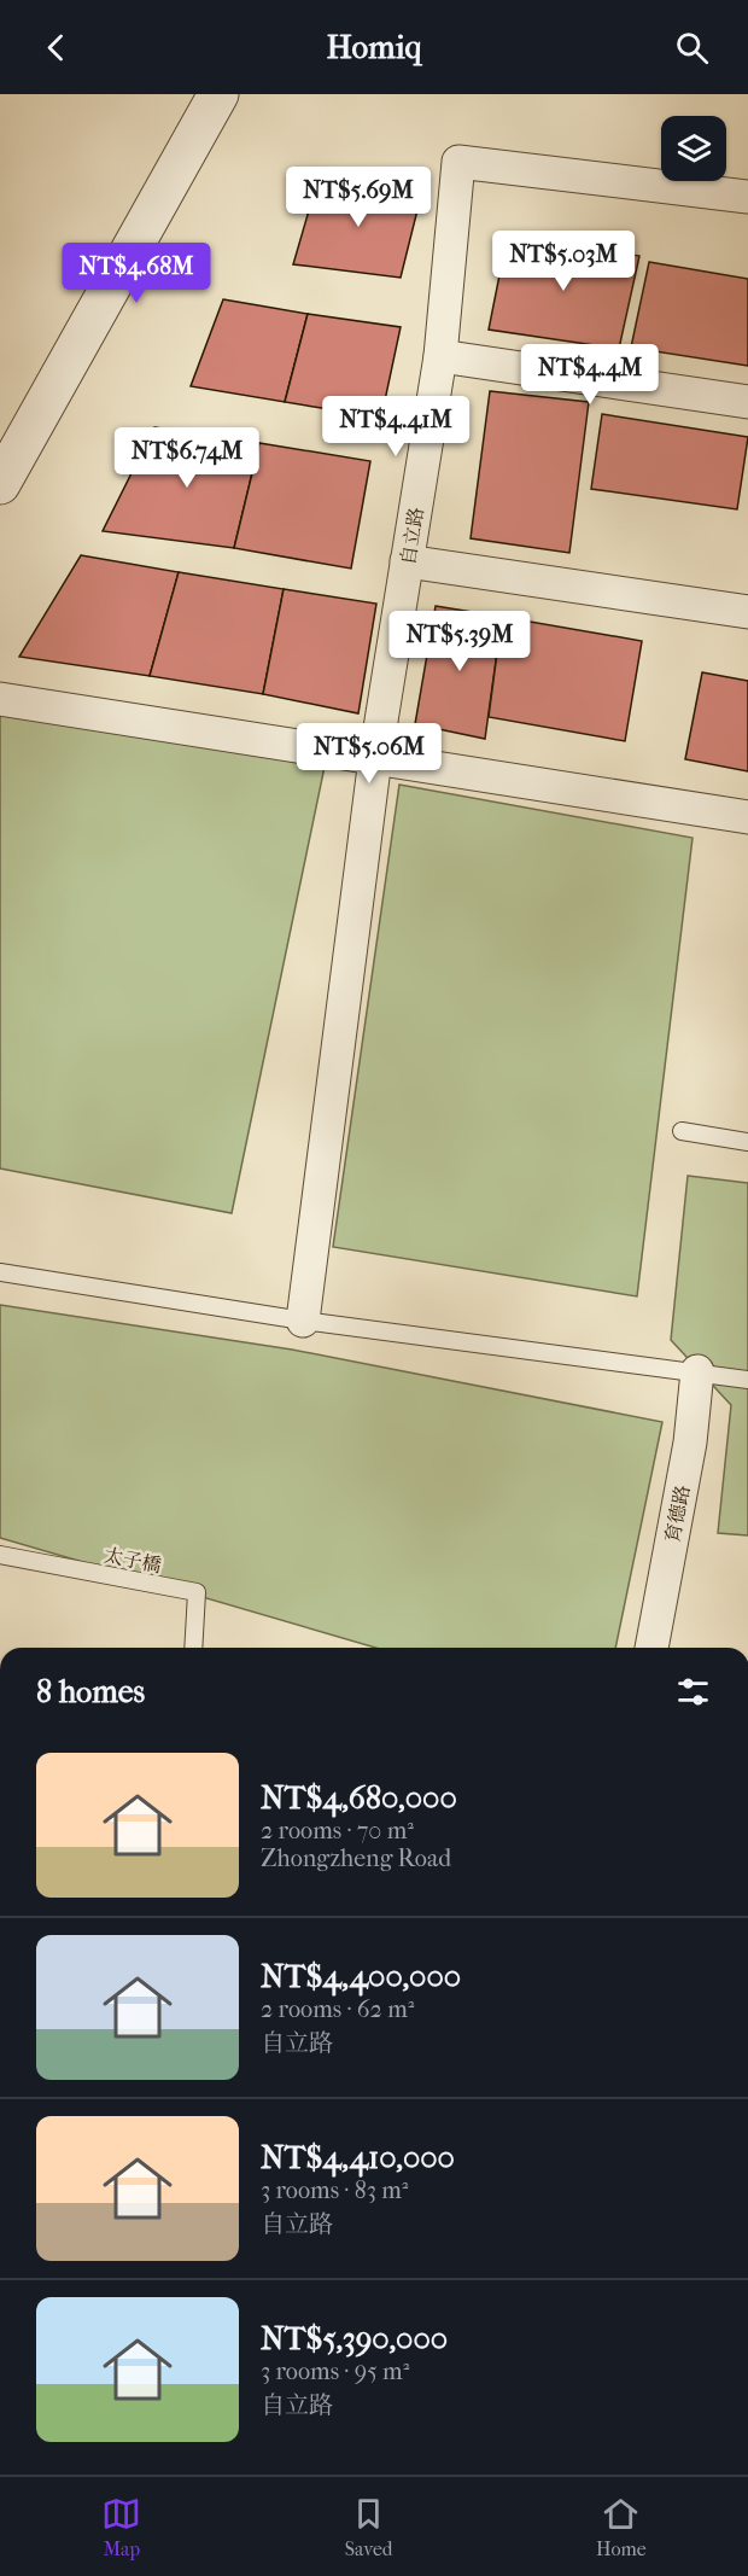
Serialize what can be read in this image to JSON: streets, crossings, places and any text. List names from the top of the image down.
{
  "streets": {
    "street": ["自立路", "育德路"],
    "lane": ["太子橋"]
  },
  "page": {
    "header": "Homiq",
    "price": [
      "NT$5.69M",
      "NT$5.03M",
      "NT$4.68M",
      "NT$4.4M",
      "NT$4.41M",
      "NT$6.74M",
      "NT$5.39M",
      "NT$5.06M"
    ],
    "heading": "8 homes",
    "list": [
      {
        "name": "NT$4,680,000",
        "note": "2 rooms · 70 m² · Zhongzheng Road"
      },
      {
        "name": "NT$4,400,000",
        "note": "2 rooms · 62 m² · 自立路"
      },
      {
        "name": "NT$4,410,000",
        "note": "3 rooms · 83 m² · 自立路"
      },
      {
        "name": "NT$5,390,000",
        "note": "3 rooms · 95 m² · 自立路"
      }
    ],
    "tabs": ["Map", "Saved", "Home"]
  }
}
